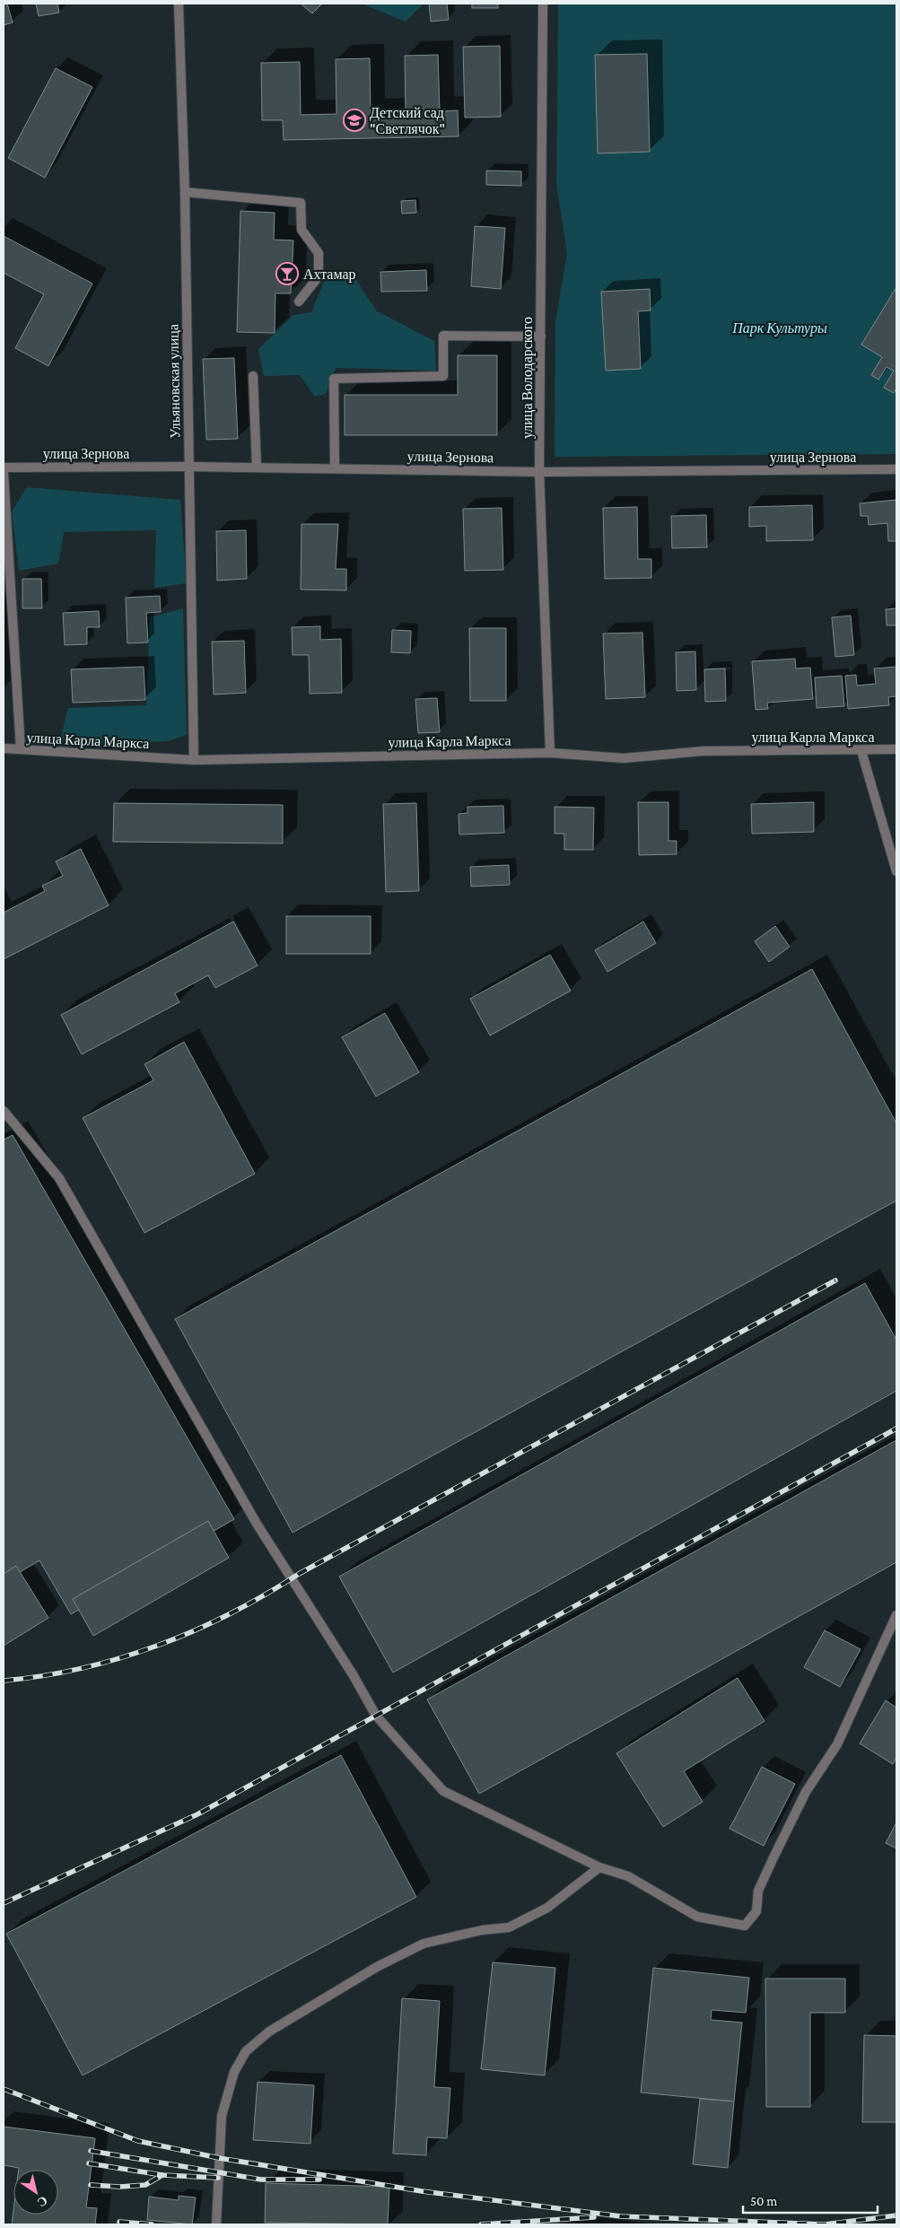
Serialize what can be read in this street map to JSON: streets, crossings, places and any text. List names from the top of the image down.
{
  "streets": {
    "street": [
      "улица Володарского",
      "Ульяновская улица",
      "улица Зернова",
      "улица Карла Маркса"
    ]
  },
  "crossings": [
    ["улица Володарского", "улица Зернова"],
    ["улица Володарского", "улица Карла Маркса"],
    ["Ульяновская улица", "улица Зернова"],
    ["Ульяновская улица", "улица Карла Маркса"]
  ],
  "parks": ["Парк Культуры"],
  "places": {
    "school or university": ["Детский сад \"Светлячок\""],
    "bar": ["Ахтамар"]
  },
  "scale_bar": "50 m",
  "north": "bottom right"
}
